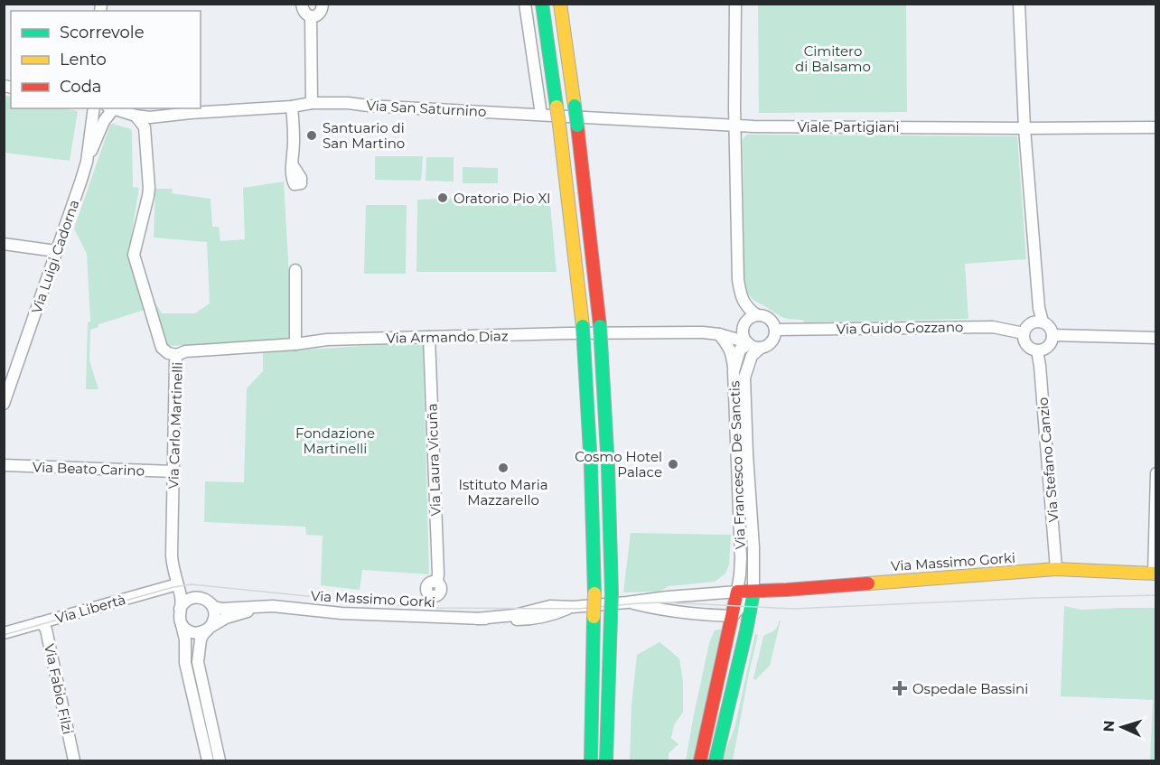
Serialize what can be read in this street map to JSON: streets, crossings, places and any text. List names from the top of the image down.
{
  "streets": {
    "main road": ["Via Massimo Gorki"],
    "street": [
      "Via San Saturnino",
      "Viale Partigiani",
      "Via Luigi Cadorna",
      "Via Guido Gozzano",
      "Via Armando Diaz",
      "Via Carlo Martinelli",
      "Via Laura Vicuña",
      "Via Stefano Canzio",
      "Via Francesco De Sanctis",
      "Via Beato Carino",
      "Via Libertà",
      "Via Fabio Filzi"
    ]
  },
  "crossings": [
    ["Via San Saturnino", "Viale Partigiani"],
    ["Via San Saturnino", "Via Carlo Martinelli"],
    ["Via Guido Gozzano", "Via Armando Diaz"],
    ["Via Guido Gozzano", "Via Stefano Canzio"],
    ["Via Guido Gozzano", "Via Francesco De Sanctis"],
    ["Via Armando Diaz", "Via Carlo Martinelli"],
    ["Via Armando Diaz", "Via Laura Vicuña"],
    ["Via Armando Diaz", "Via Francesco De Sanctis"],
    ["Via Carlo Martinelli", "Via Beato Carino"],
    ["Via Carlo Martinelli", "Via Massimo Gorki"],
    ["Via Carlo Martinelli", "Via Libertà"],
    ["Via Stefano Canzio", "Via Massimo Gorki"],
    ["Via Francesco De Sanctis", "Via Massimo Gorki"],
    ["Via Libertà", "Via Fabio Filzi"]
  ],
  "parks": ["Cimitero di Balsamo", "Fondazione Martinelli"],
  "places": {
    "other": [
      "Santuario di San Martino",
      "Oratorio Pio XI",
      "Cosmo Hotel Palace",
      "Istituto Maria Mazzarello"
    ],
    "health": ["Ospedale Bassini"]
  },
  "legend": ["Scorrevole", "Lento", "Coda"],
  "north": "left"
}
